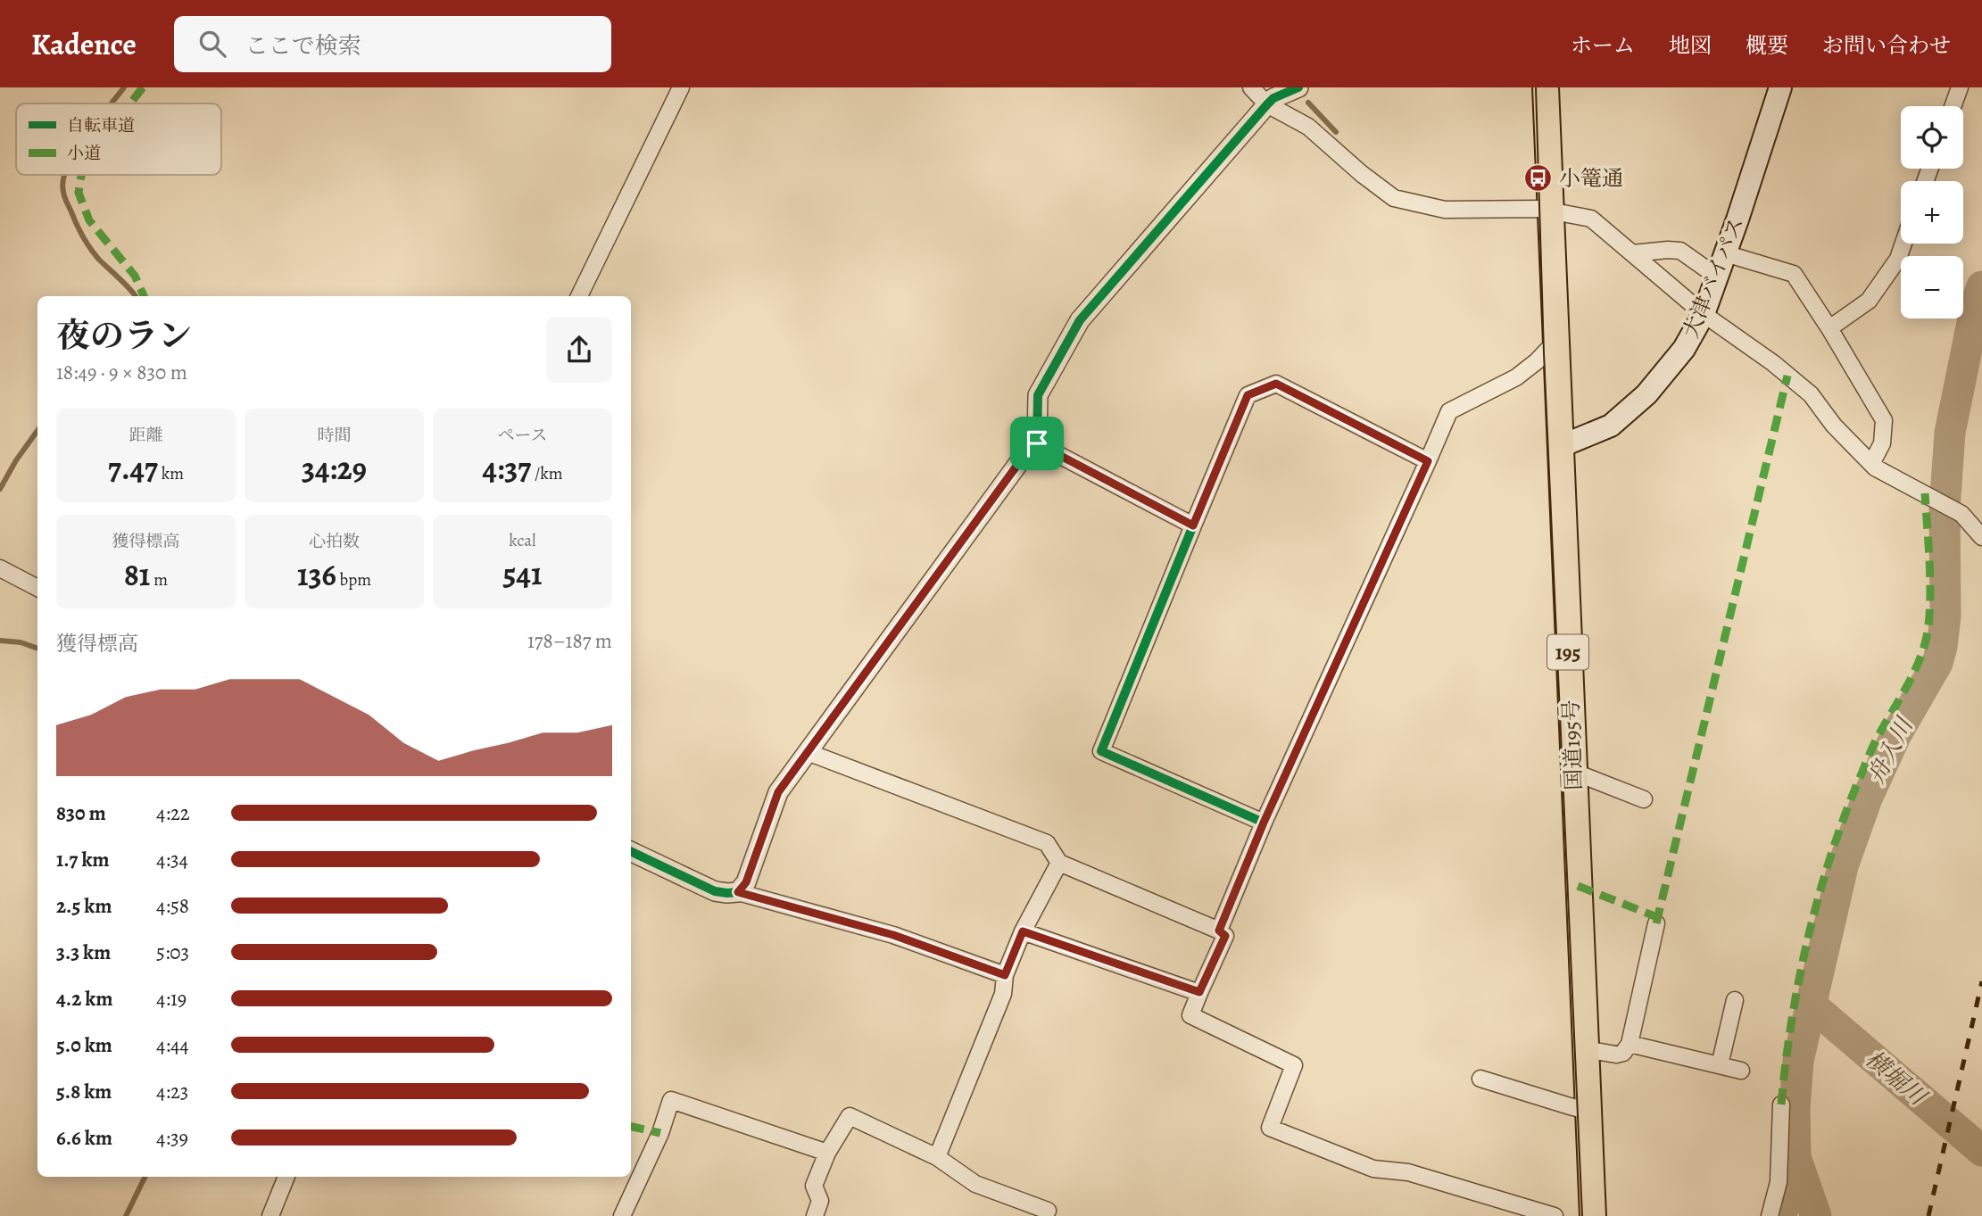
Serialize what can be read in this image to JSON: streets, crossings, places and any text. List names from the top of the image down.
{
  "streets": {
    "highway": ["195", "国道195号"],
    "main road": ["大津バイパス"]
  },
  "crossings": [
    ["大津バイパス", "国道195号"]
  ],
  "water": ["舟入川", "横堀川"],
  "places": {
    "bus stop": ["小篭通"]
  },
  "legend": ["自転車道", "小道"],
  "page": {
    "header": "Kadence",
    "search": "ここで検索",
    "nav": [
      "ホーム",
      "地図",
      "概要",
      "お問い合わせ"
    ],
    "map_buttons": ["+", "−"],
    "heading": ["夜のラン", "18:49 · 9 × 830 m"],
    "stats": [
      ["距離", "7.47 km"],
      ["時間", "34:29"],
      ["ペース", "4:37 /km"],
      ["獲得標高", "81 m"],
      ["心拍数", "136 bpm"],
      ["kcal", "541"]
    ],
    "chart": ["獲得標高", "178–187 m"],
    "list": [
      {
        "name": "830 m",
        "note": "4:22"
      },
      {
        "name": "1.7 km",
        "note": "4:34"
      },
      {
        "name": "2.5 km",
        "note": "4:58"
      },
      {
        "name": "3.3 km",
        "note": "5:03"
      },
      {
        "name": "4.2 km",
        "note": "4:19"
      },
      {
        "name": "5.0 km",
        "note": "4:44"
      },
      {
        "name": "5.8 km",
        "note": "4:23"
      },
      {
        "name": "6.6 km",
        "note": "4:39"
      }
    ]
  }
}
